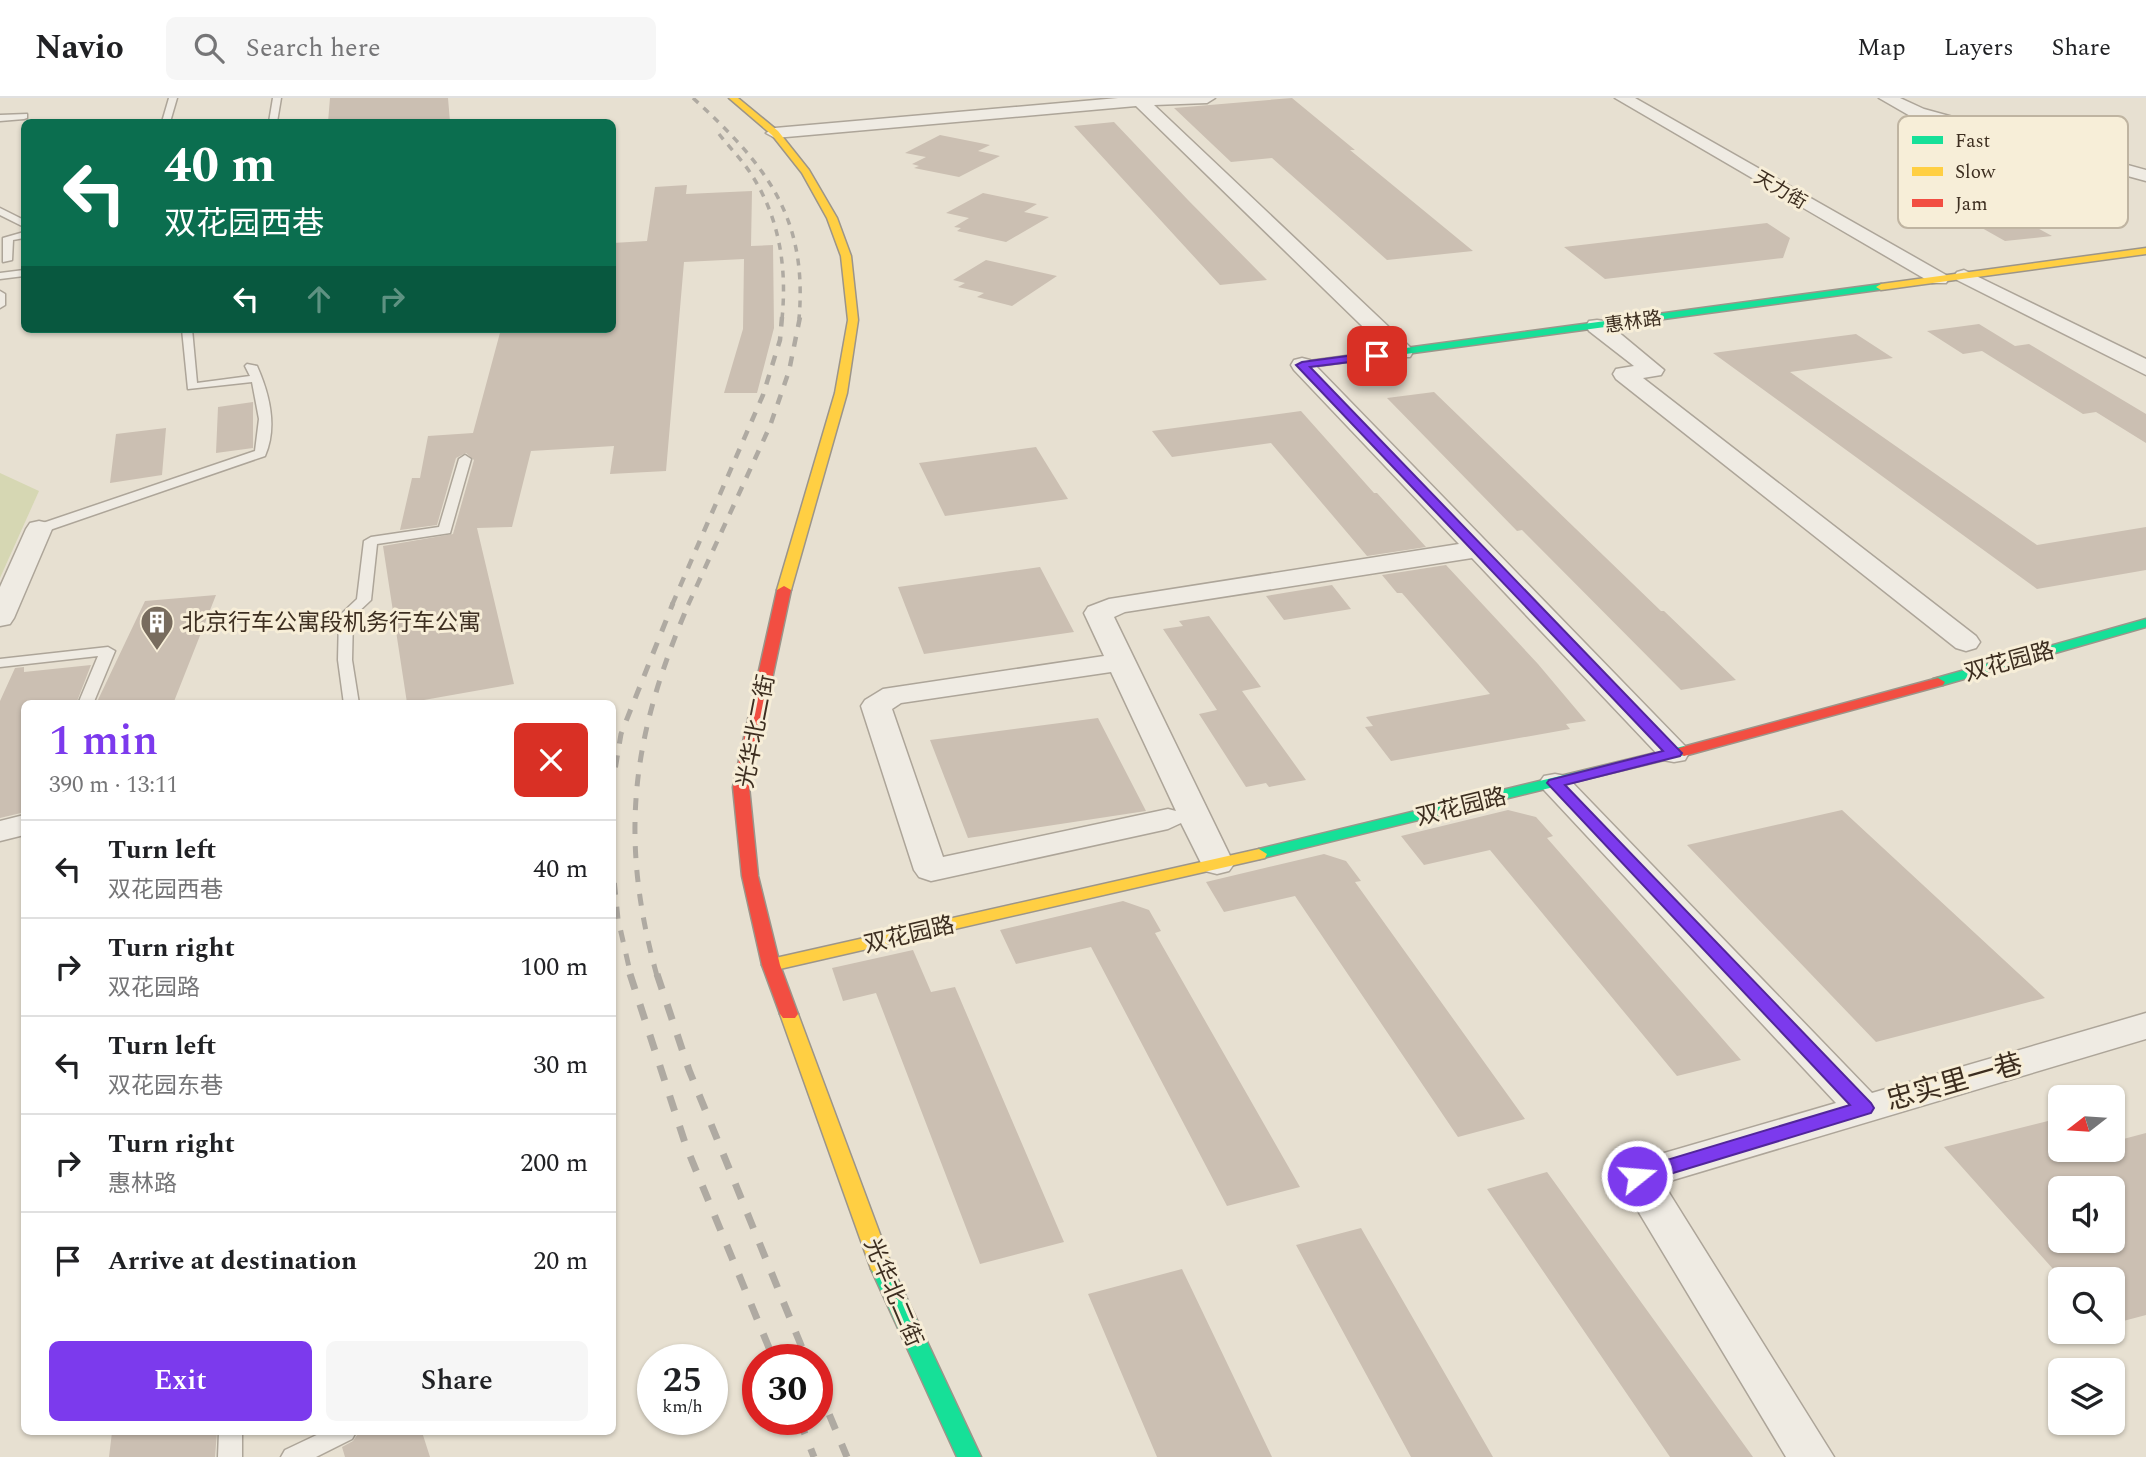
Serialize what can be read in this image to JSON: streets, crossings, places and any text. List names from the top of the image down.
{
  "streets": {
    "street": [
      "天力街",
      "惠林路",
      "双花园路",
      "光华北二街",
      "忠实里一巷"
    ]
  },
  "crossings": [
    ["天力街", "惠林路"],
    ["双花园路", "光华北二街"]
  ],
  "places": {
    "building": ["北京行车公寓段机务行车公寓"]
  },
  "legend": ["Fast", "Slow", "Jam"],
  "north": "left",
  "page": {
    "header": "Navio",
    "search": "Search here",
    "nav": ["Map", "Layers", "Share"],
    "turn": ["40 m", "双花园西巷"],
    "heading": ["1 min", "390 m · 13:11"],
    "list": [
      {
        "name": "Turn left",
        "note": "双花园西巷",
        "value": "40 m"
      },
      {
        "name": "Turn right",
        "note": "双花园路",
        "value": "100 m"
      },
      {
        "name": "Turn left",
        "note": "双花园东巷",
        "value": "30 m"
      },
      {
        "name": "Turn right",
        "note": "惠林路",
        "value": "200 m"
      },
      {
        "name": "Arrive at destination",
        "value": "20 m"
      }
    ],
    "buttons": ["Exit", "Share"],
    "speed": "25 km/h",
    "limit": "30"
  }
}
